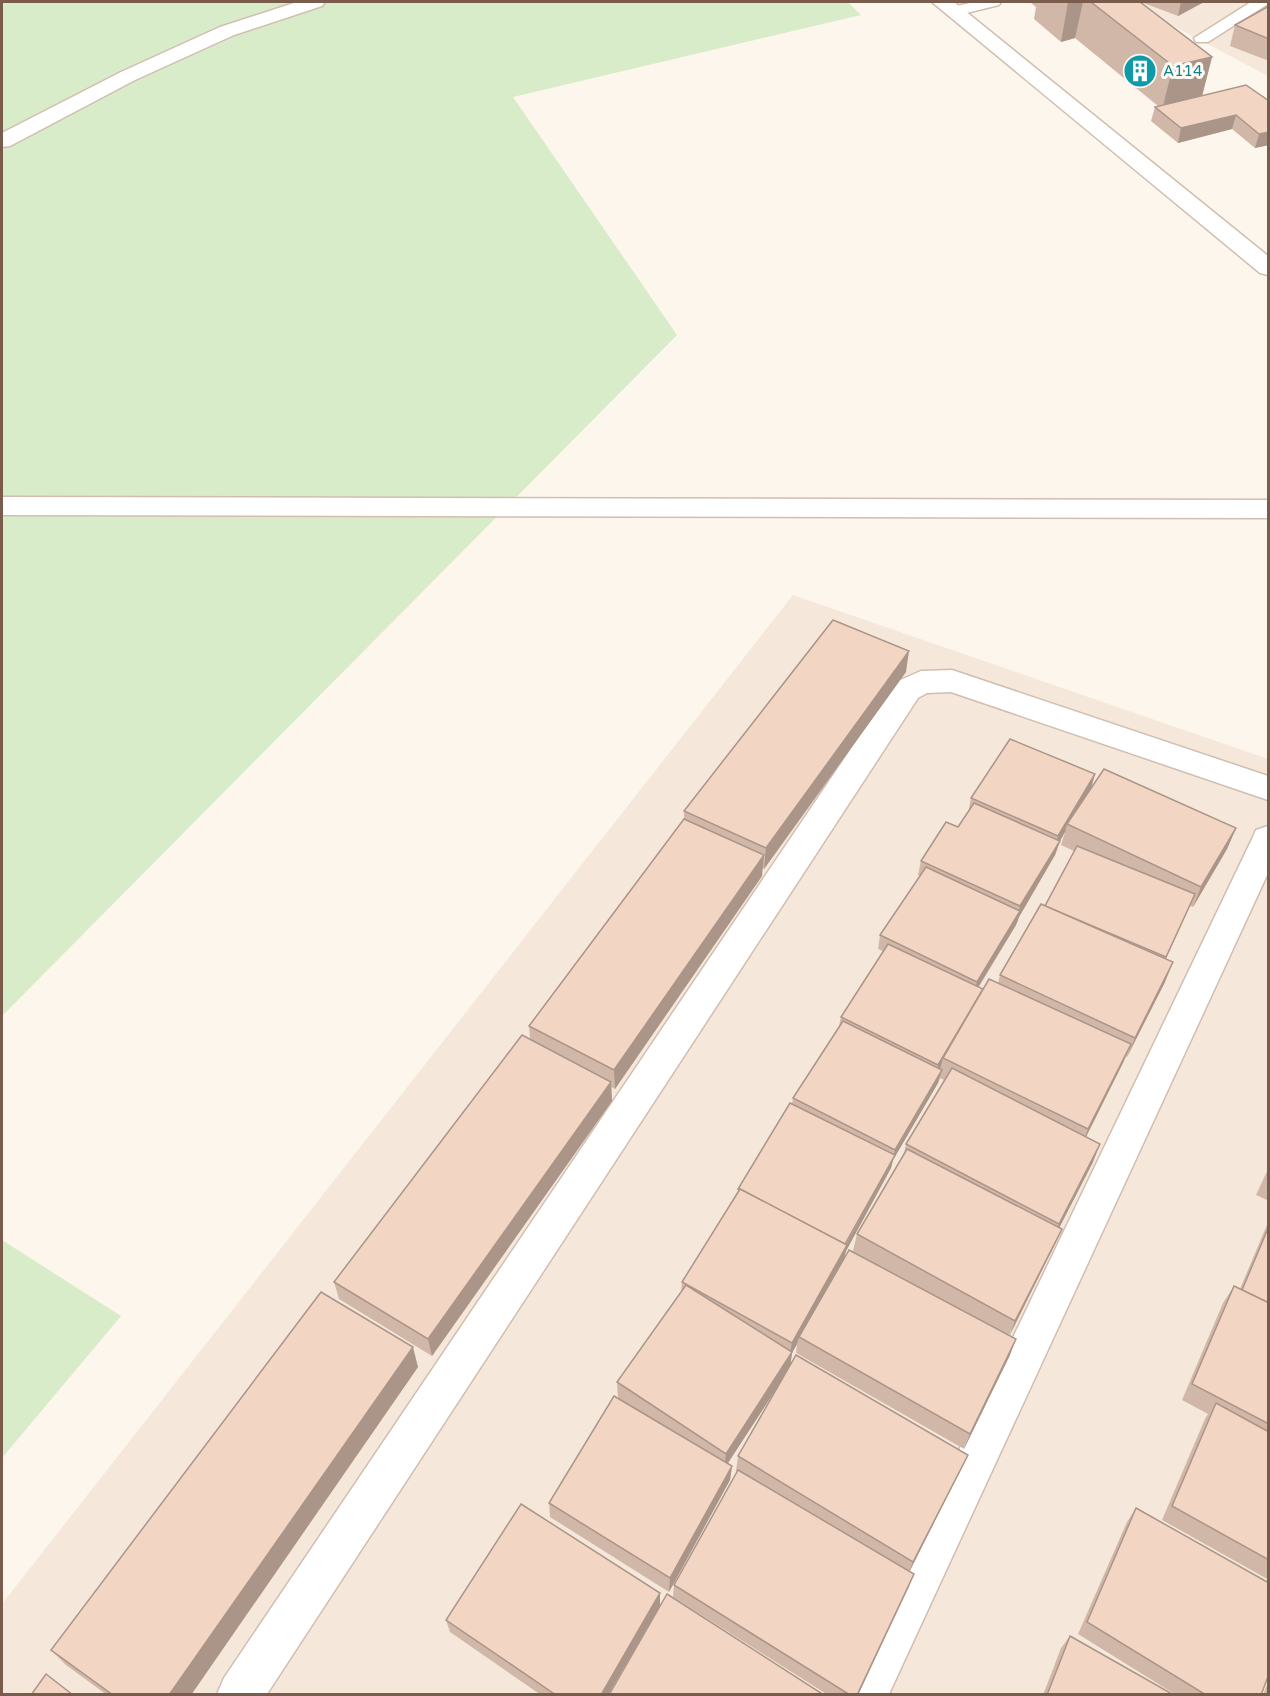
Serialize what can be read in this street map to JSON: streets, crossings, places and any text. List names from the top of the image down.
{
  "places": {
    "building": ["A114"]
  }
}
